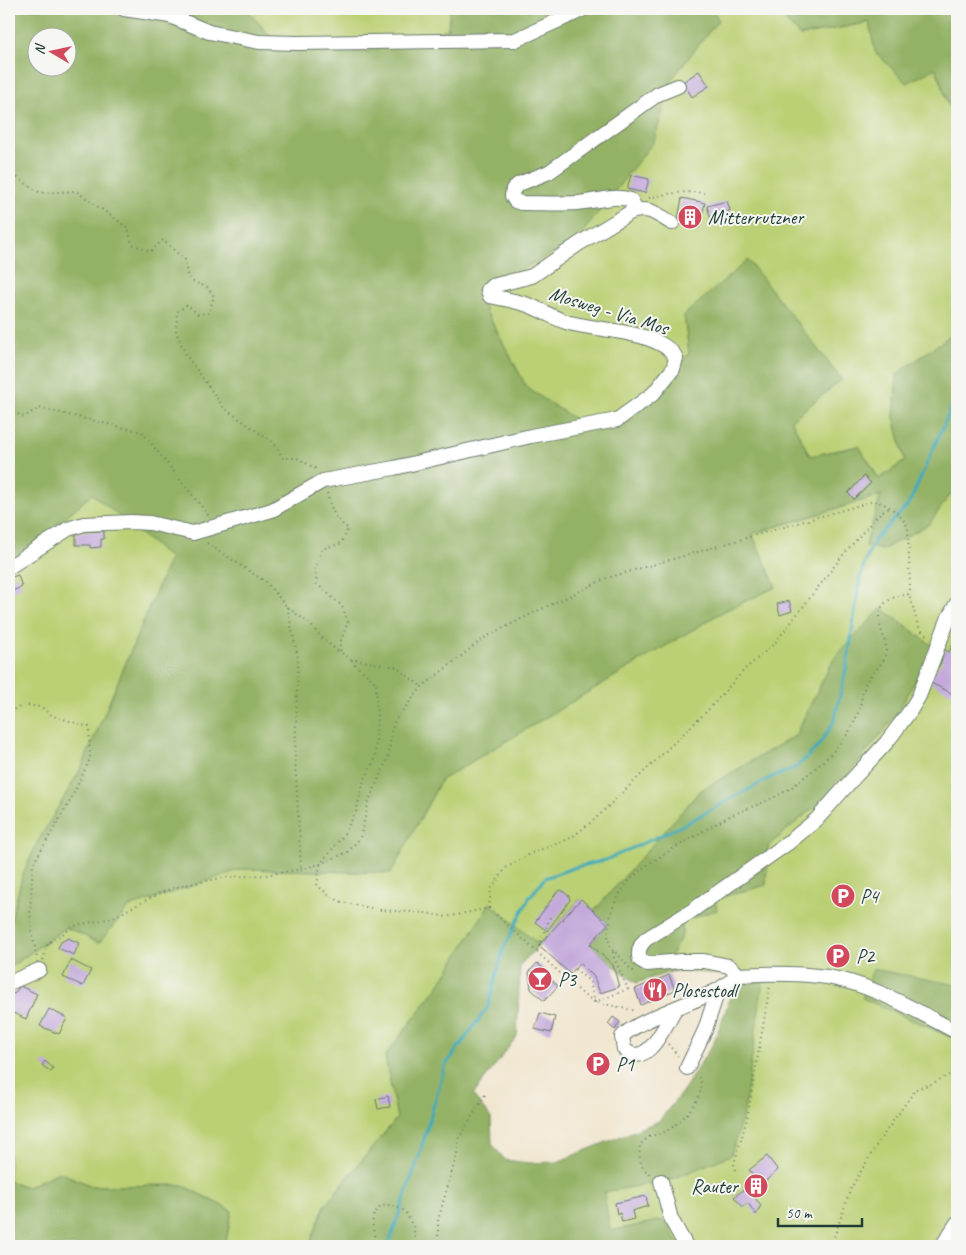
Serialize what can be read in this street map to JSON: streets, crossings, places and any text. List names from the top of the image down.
{
  "streets": {
    "street": ["Mosweg - Via Mos"]
  },
  "places": {
    "building": ["Mitterrutzner", "Rauter"],
    "parking": ["P4", "P2", "P1"],
    "bar": ["P3"],
    "restaurant": ["Plosestodl"]
  },
  "scale_bar": "50 m",
  "north": "left"
}
